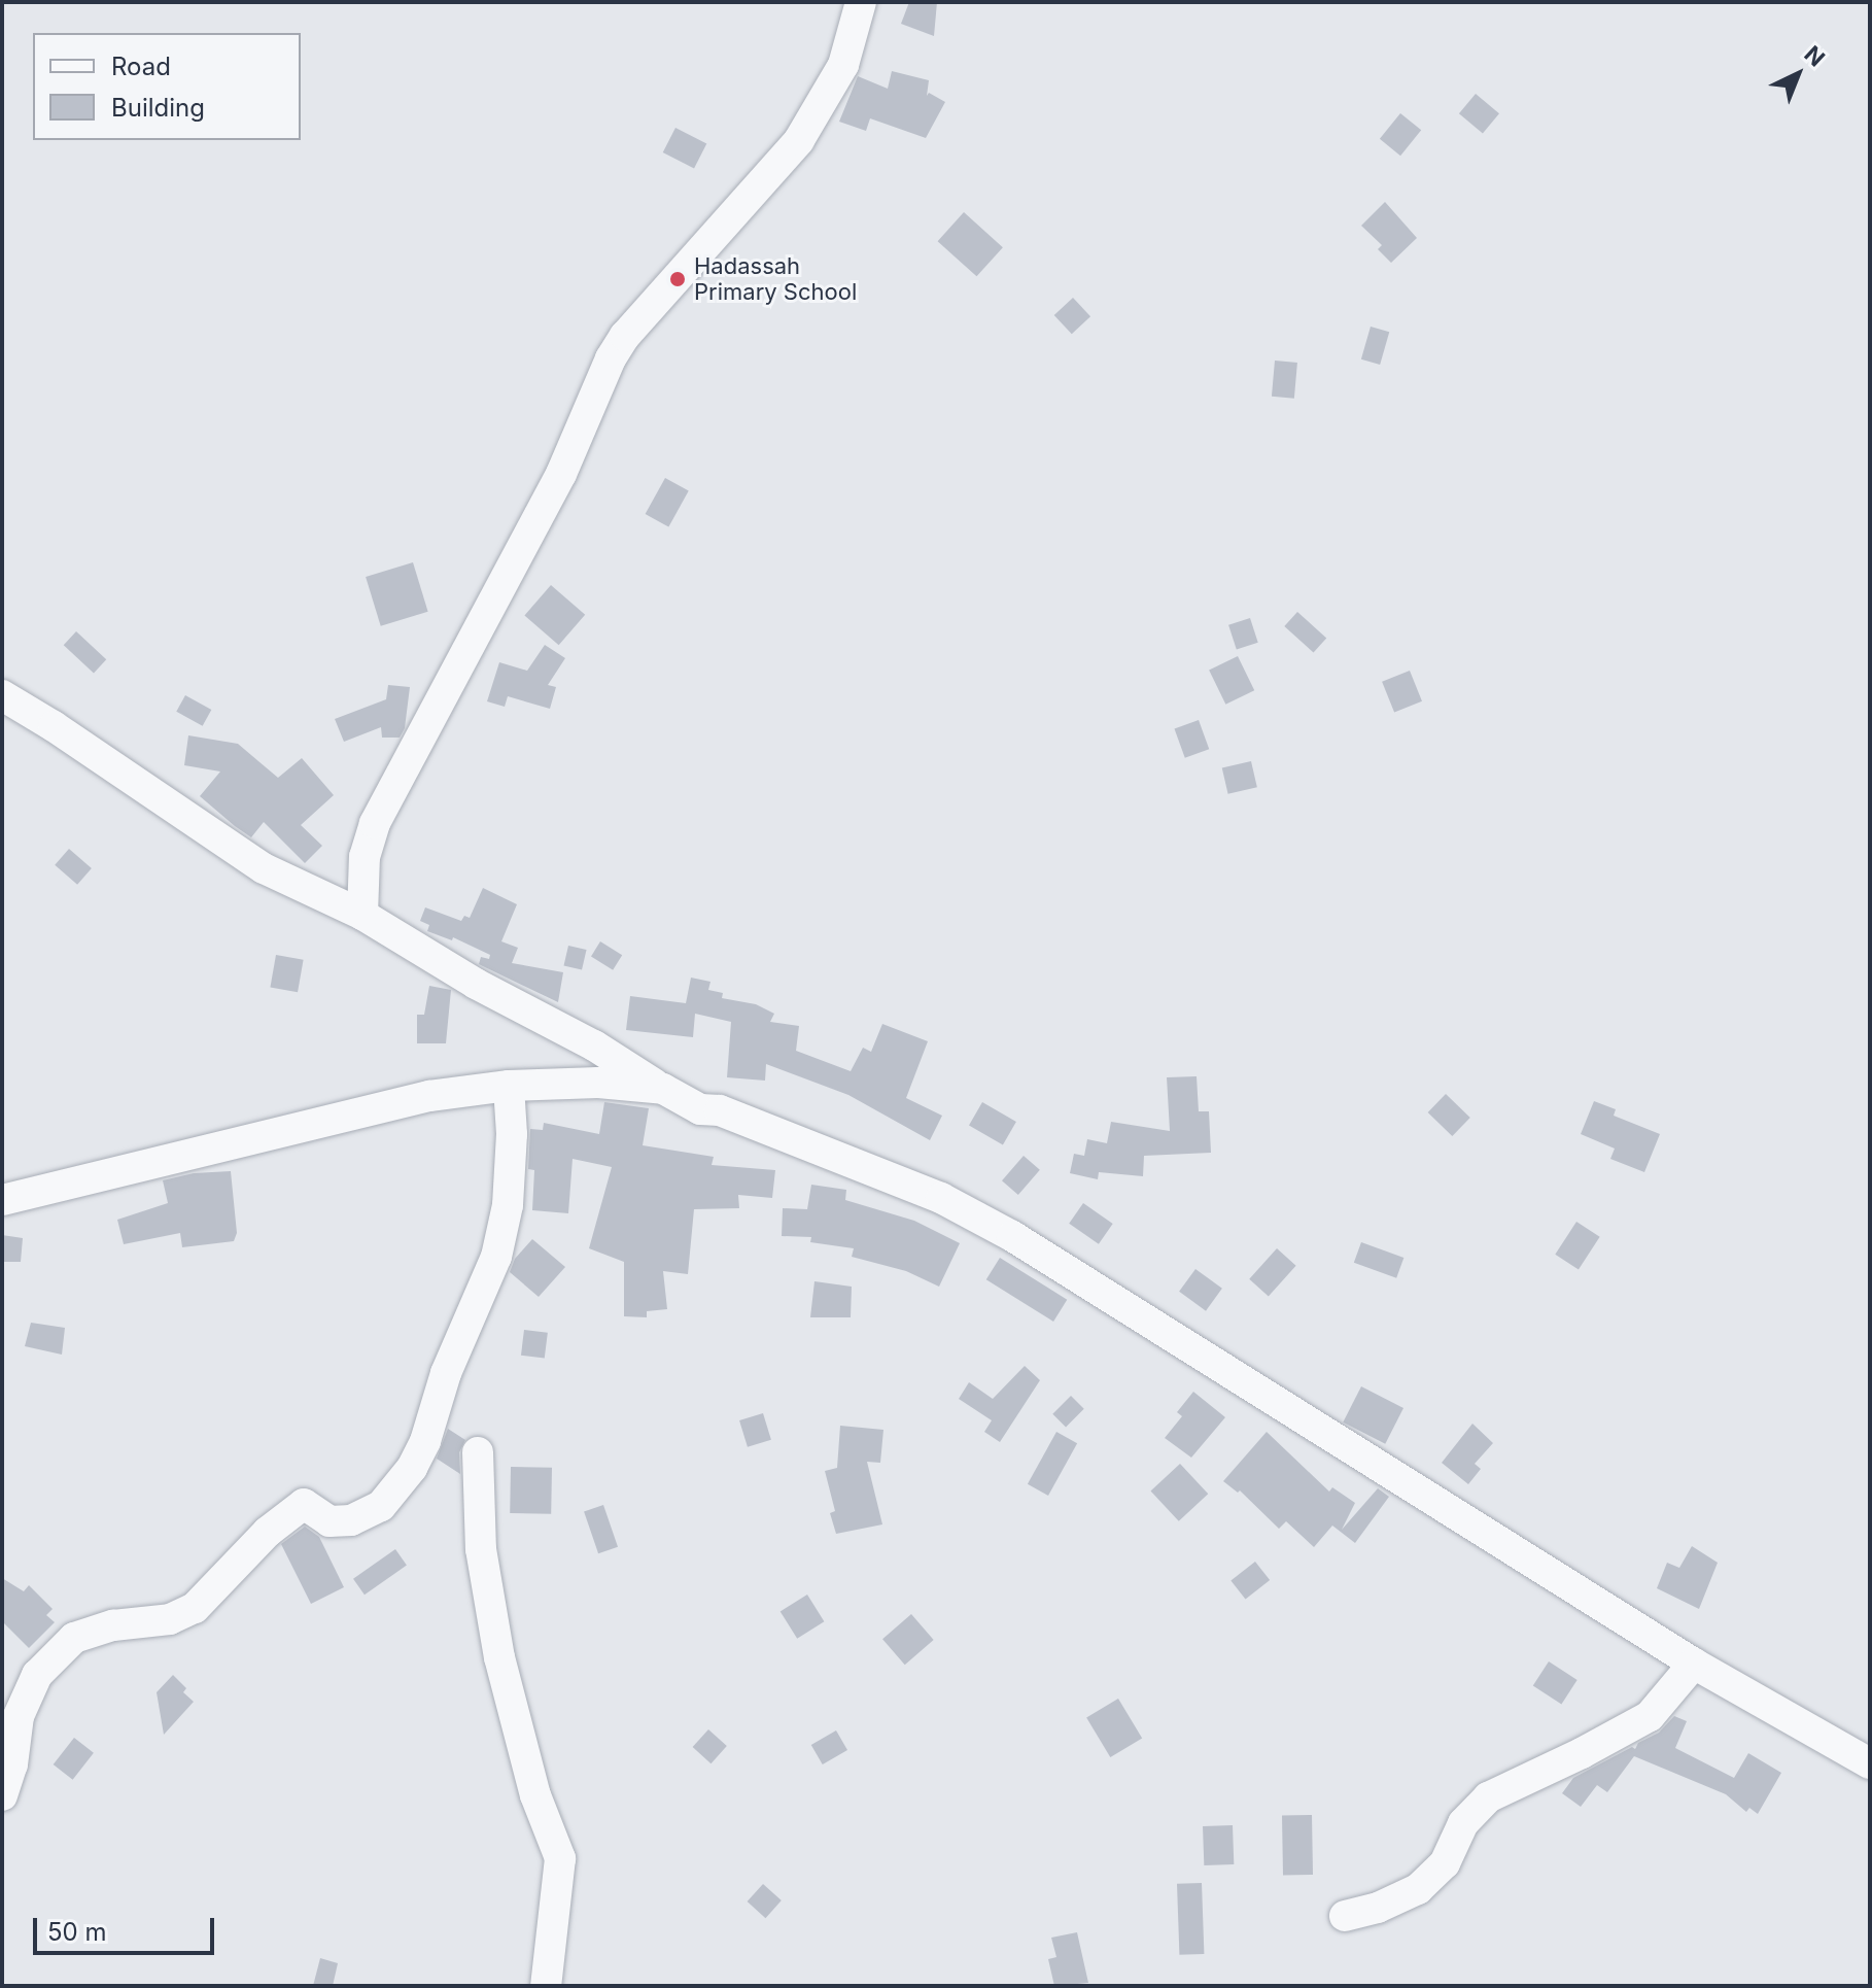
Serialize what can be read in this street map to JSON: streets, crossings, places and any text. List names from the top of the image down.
{
  "places": ["Hadassah Primary School"],
  "legend": ["Road", "Building"],
  "scale_bar": "50 m",
  "north": "top right"
}
